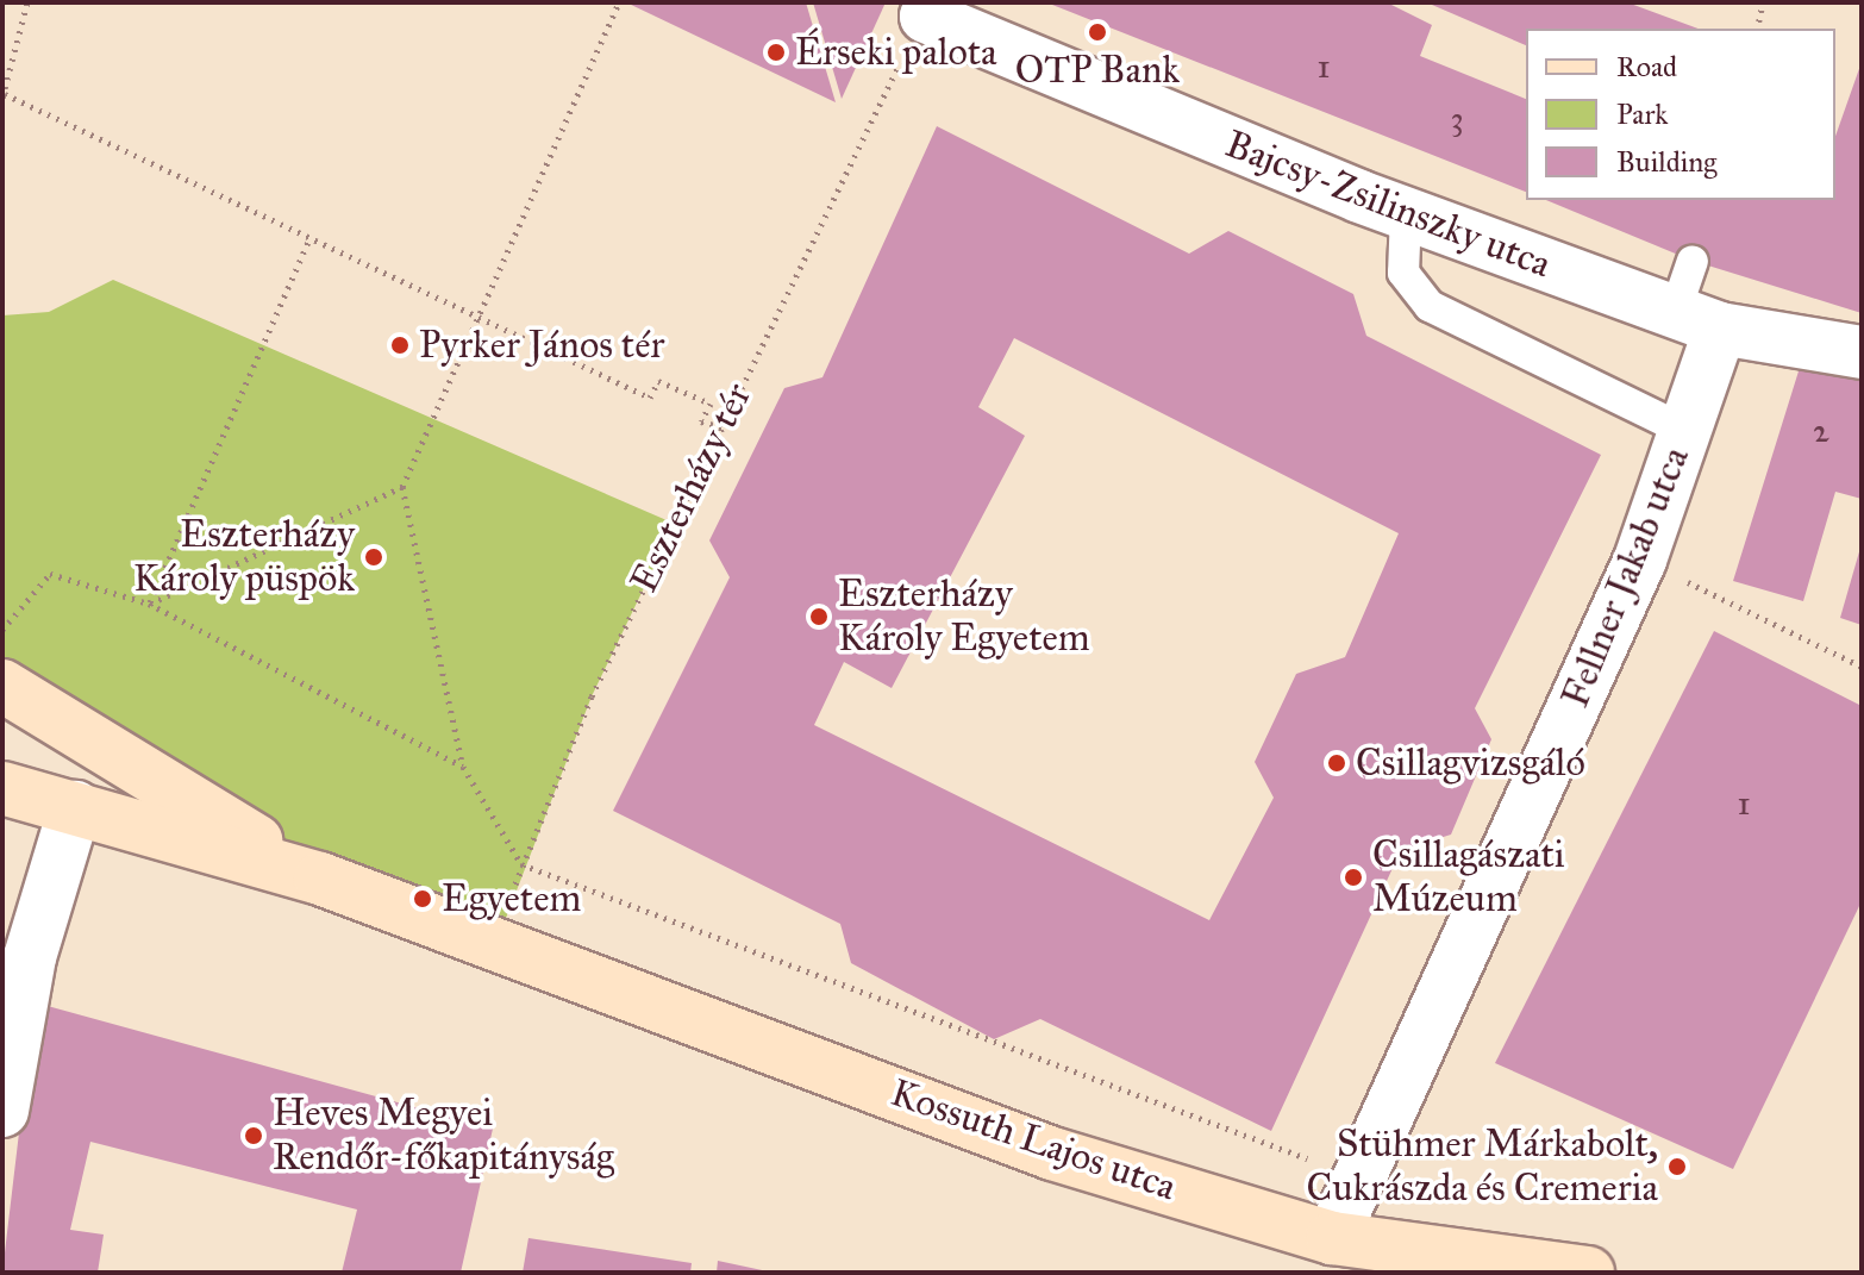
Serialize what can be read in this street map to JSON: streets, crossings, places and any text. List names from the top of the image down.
{
  "streets": {
    "street": ["Bajcsy-Zsilinszky utca", "Fellner Jakab utca", "Kossuth Lajos utca"],
    "path": ["Eszterházy tér"]
  },
  "crossings": [
    ["Bajcsy-Zsilinszky utca", "Fellner Jakab utca"],
    ["Fellner Jakab utca", "Kossuth Lajos utca"]
  ],
  "places": [
    "OTP Bank",
    "Érseki palota",
    "Pyrker János tér",
    "Eszterházy Károly püspök",
    "Eszterházy Károly Egyetem",
    "Csillagvizsgáló",
    "Csillagászati Múzeum",
    "Egyetem",
    "Heves Megyei Rendőr-főkapitányság",
    "Stühmer Márkabolt, Cukrászda és Cremeria"
  ],
  "house_numbers": [
    "1",
    "3",
    "2",
    "1"
  ],
  "legend": ["Road", "Park", "Building"]
}
